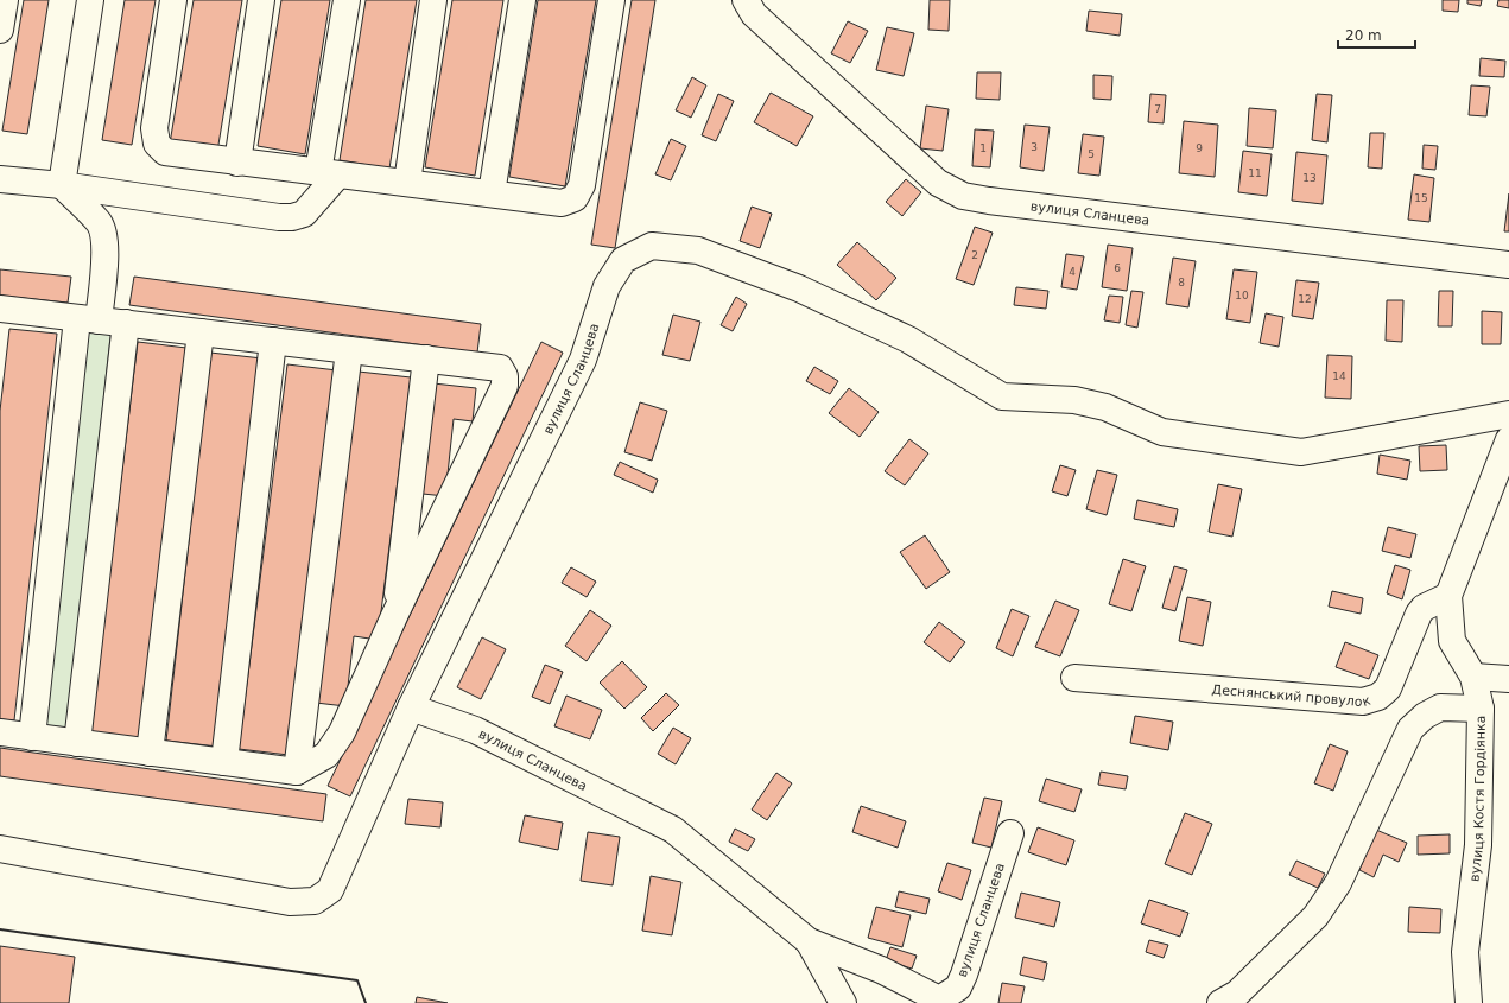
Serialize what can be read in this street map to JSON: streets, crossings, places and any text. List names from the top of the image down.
{
  "streets": {
    "street": ["вулиця Сланцева", "Деснянський провулок", "вулиця Костя Гордіянка"]
  },
  "crossings": [
    ["Деснянський провулок", "вулиця Костя Гордіянка"]
  ],
  "house_numbers": [
    "7",
    "3",
    "1",
    "9",
    "5",
    "11",
    "13",
    "15",
    "2",
    "6",
    "4",
    "8",
    "10",
    "12",
    "14"
  ],
  "scale_bar": "20 m"
}
